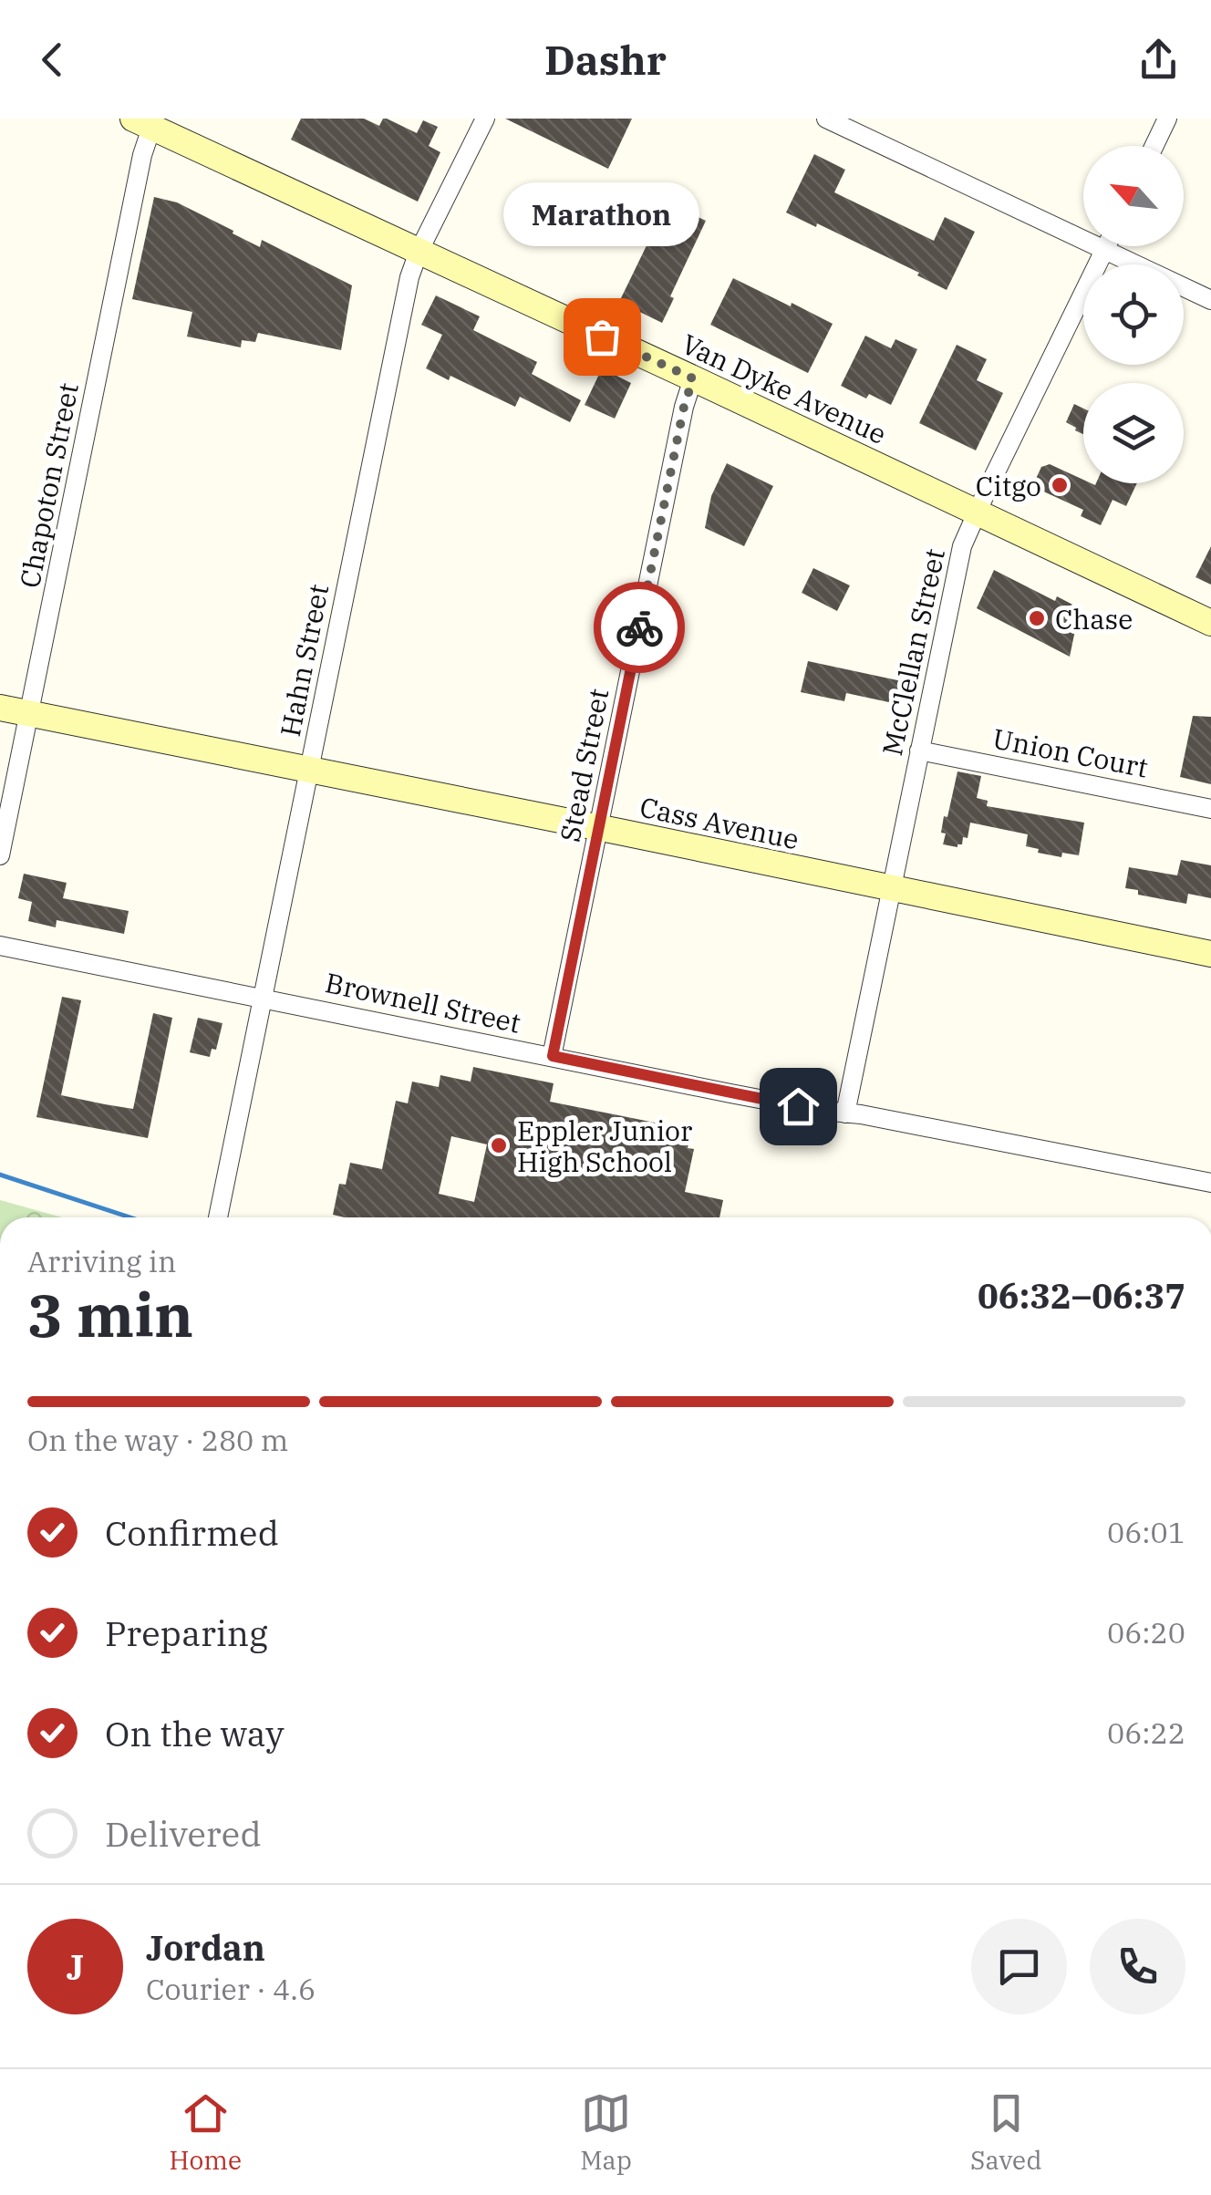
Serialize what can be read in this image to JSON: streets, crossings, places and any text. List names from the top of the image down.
{
  "streets": {
    "street": [
      "Van Dyke Avenue",
      "Chapoton Street",
      "McClellan Street",
      "Hahn Street",
      "Union Court",
      "Stead Street",
      "Cass Avenue",
      "Brownell Street"
    ]
  },
  "crossings": [
    ["Van Dyke Avenue", "Chapoton Street"],
    ["Van Dyke Avenue", "McClellan Street"],
    ["Van Dyke Avenue", "Hahn Street"],
    ["Van Dyke Avenue", "Stead Street"],
    ["Chapoton Street", "Cass Avenue"],
    ["McClellan Street", "Union Court"],
    ["McClellan Street", "Cass Avenue"],
    ["McClellan Street", "Brownell Street"],
    ["Hahn Street", "Cass Avenue"],
    ["Hahn Street", "Brownell Street"],
    ["Stead Street", "Cass Avenue"],
    ["Stead Street", "Brownell Street"]
  ],
  "places": [
    "Marathon",
    "Citgo",
    "Chase",
    "Eppler Junior High School"
  ],
  "north": "top left",
  "page": {
    "header": "Dashr",
    "bubble": "Marathon",
    "heading": ["3 min", "Arriving in", "06:32–06:37"],
    "panel": ["Jordan", "Courier · 4.6"],
    "bar": "On the way · 280 m",
    "list": [
      ["Confirmed", "06:01"],
      ["Preparing", "06:20"],
      ["On the way", "06:22"],
      "Delivered"
    ],
    "round": "J",
    "tabs": ["Home", "Map", "Saved"]
  }
}
